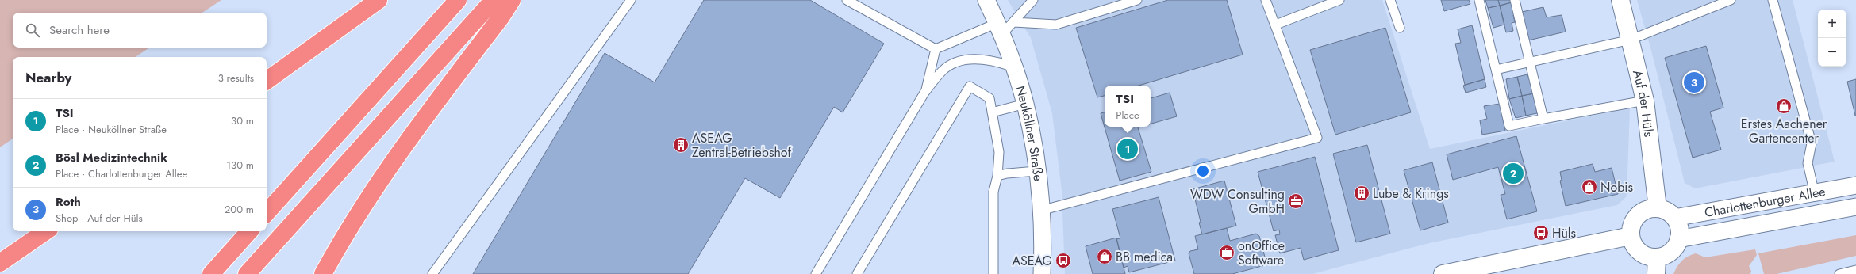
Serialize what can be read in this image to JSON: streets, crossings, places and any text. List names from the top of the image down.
{
  "streets": {
    "street": ["Auf der Hüls", "Neuköllner Straße", "Charlottenburger Allee"]
  },
  "crossings": [
    ["Auf der Hüls", "Charlottenburger Allee"]
  ],
  "places": {
    "shop": ["Erstes Aachener Gartencenter", "Nobis", "BB medica"],
    "building": ["ASEAG Zentral-Betriebshof", "Lube & Krings"],
    "office": ["WDW Consulting GmbH", "onOffice Software"],
    "bus stop": ["Hüls", "ASEAG"]
  },
  "page": {
    "map_buttons": ["+", "−"],
    "search": "Search here",
    "heading": ["Nearby", "3 results"],
    "pins": ["3", "1", "2"],
    "popup": ["TSI", "Place"],
    "list": [
      {
        "mark": "1",
        "name": "TSI",
        "note": "Place · Neuköllner Straße",
        "value": "30 m"
      },
      {
        "mark": "2",
        "name": "Bösl Medizintechnik",
        "note": "Place · Charlottenburger Allee",
        "value": "130 m"
      },
      {
        "mark": "3",
        "name": "Roth",
        "note": "Shop · Auf der Hüls",
        "value": "200 m"
      }
    ]
  }
}
